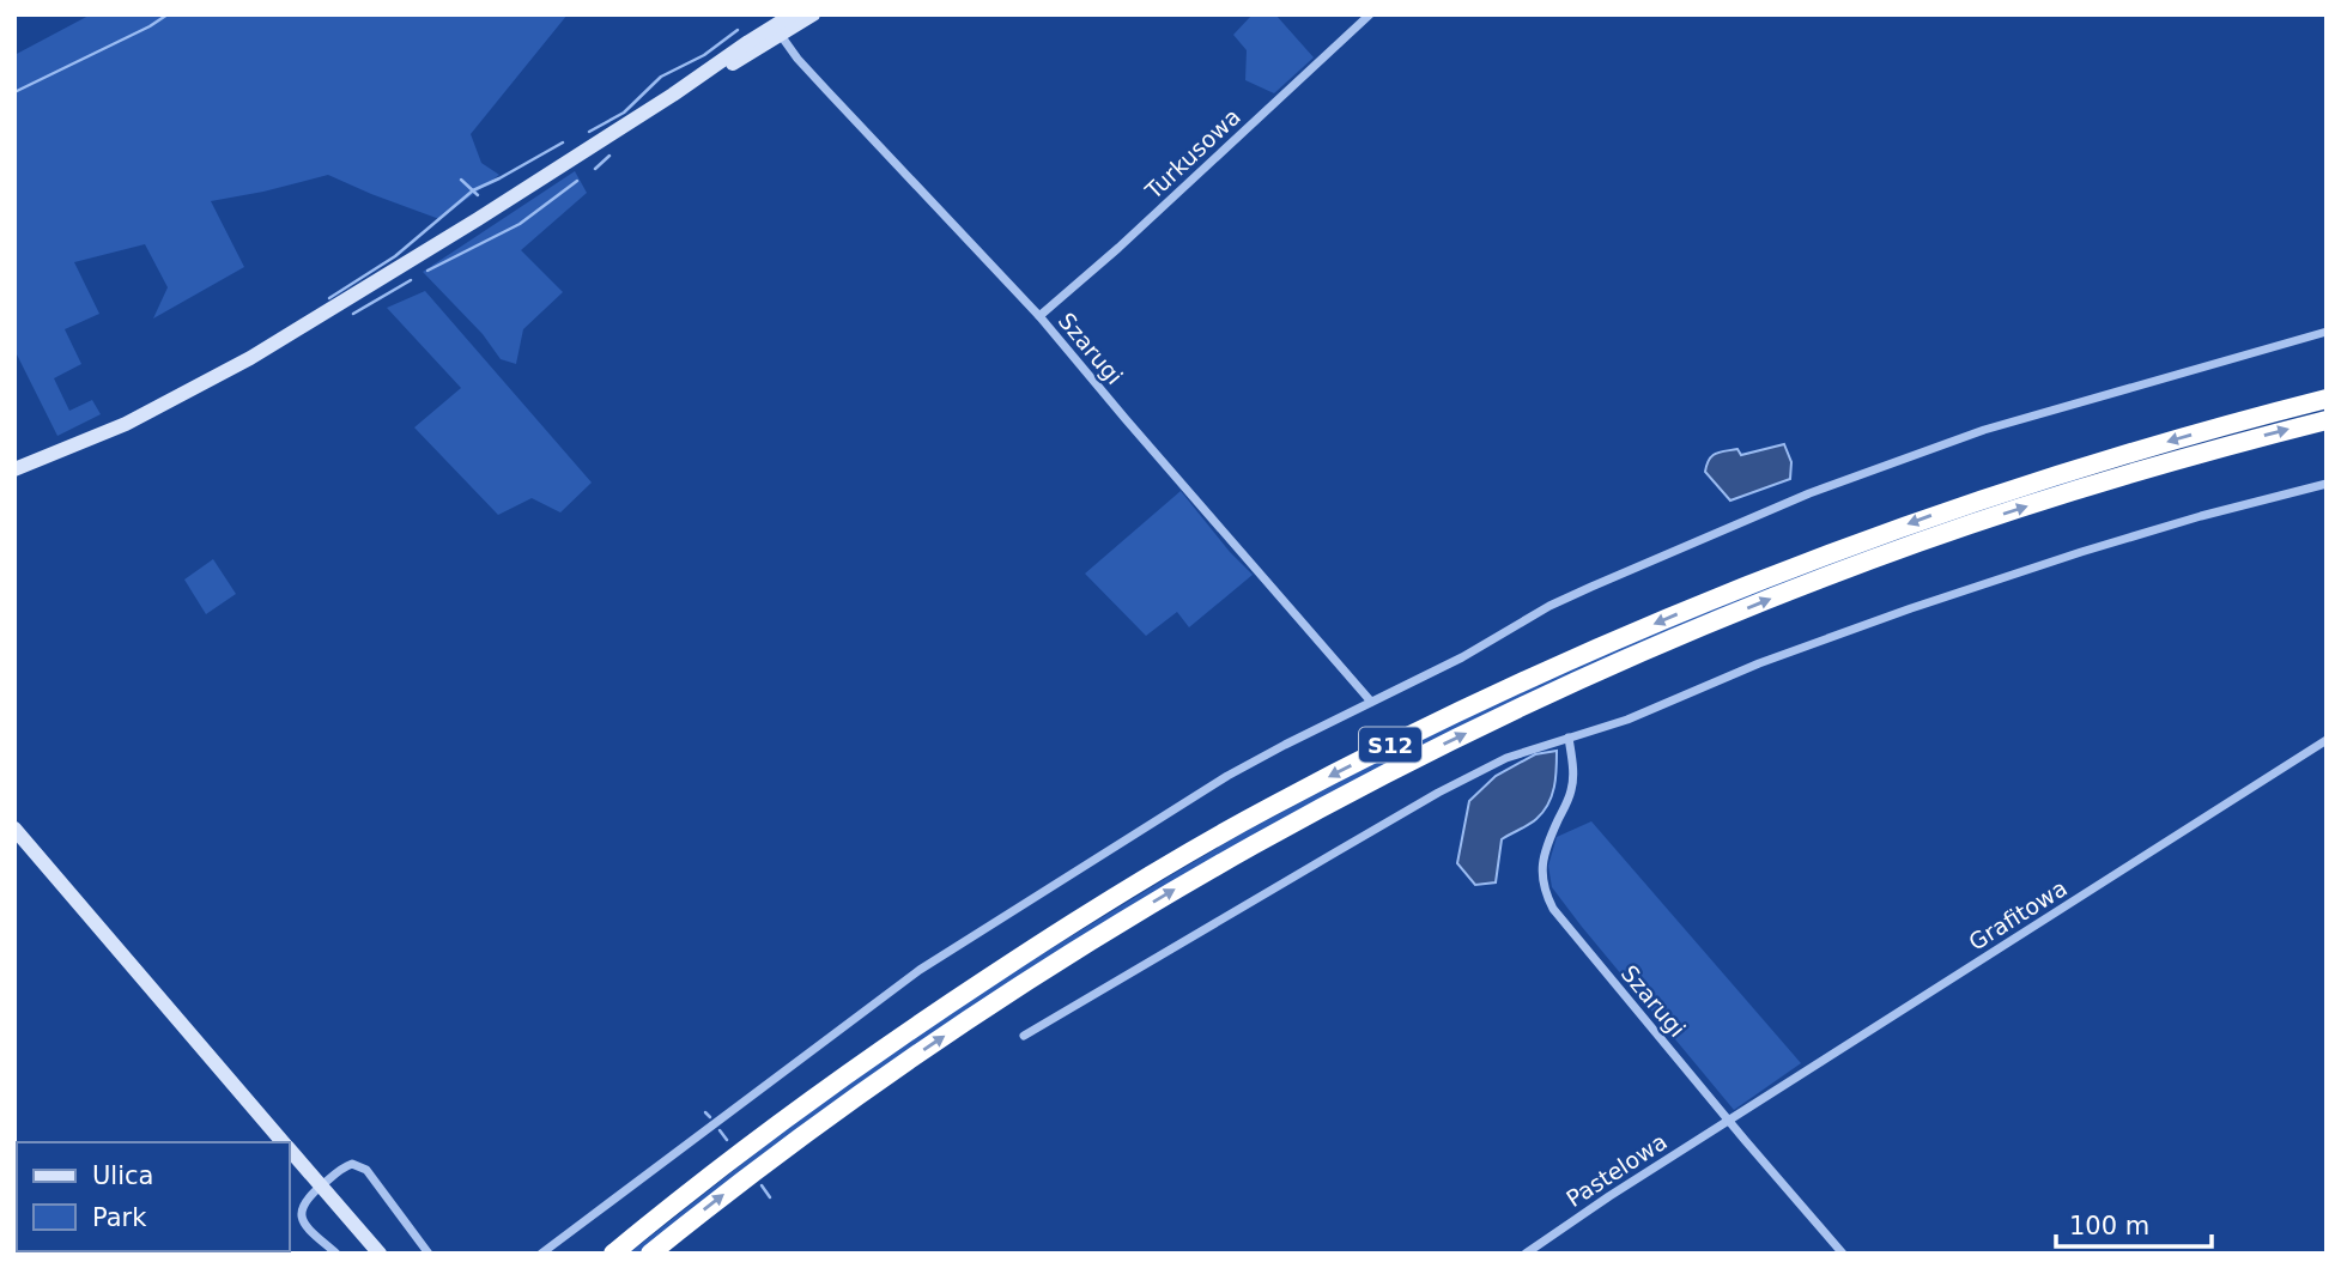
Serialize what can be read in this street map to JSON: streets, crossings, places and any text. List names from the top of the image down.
{
  "streets": {
    "highway": ["S12"],
    "street": [
      "Turkusowa",
      "Szarugi",
      "Grafitowa",
      "Pastelowa"
    ]
  },
  "crossings": [
    ["Turkusowa", "Szarugi"],
    ["Szarugi", "Grafitowa"],
    ["Szarugi", "Pastelowa"],
    ["Grafitowa", "Pastelowa"]
  ],
  "legend": ["Ulica", "Park"],
  "scale_bar": "100 m"
}
